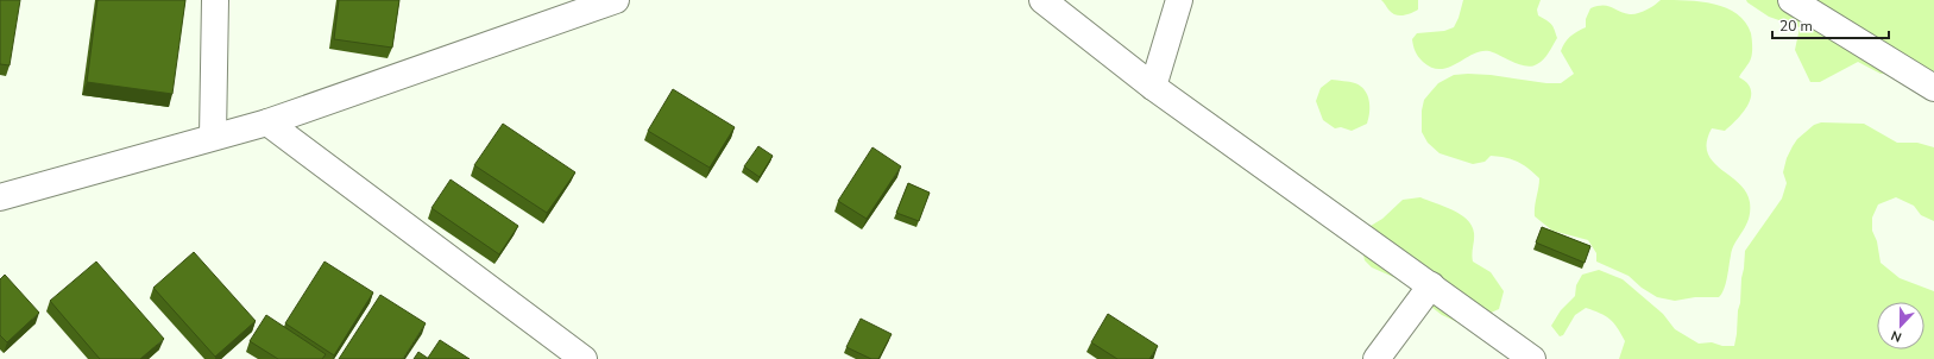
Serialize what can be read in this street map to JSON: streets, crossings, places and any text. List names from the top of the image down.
{
  "scale_bar": "20 m",
  "north": "bottom"
}
